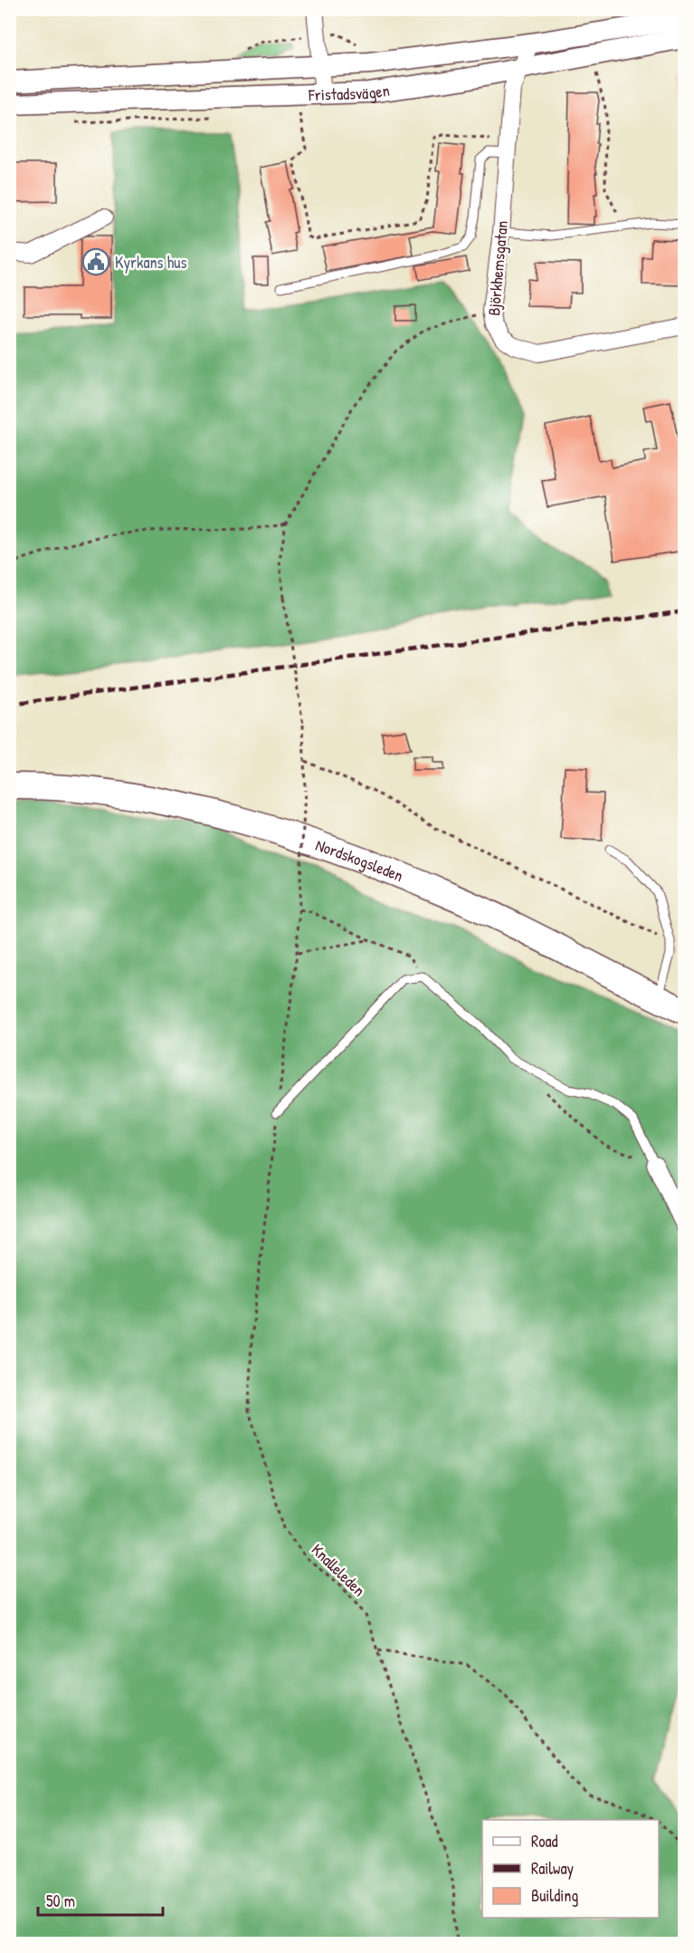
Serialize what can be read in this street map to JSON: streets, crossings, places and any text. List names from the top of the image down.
{
  "streets": {
    "main road": ["Nordskogsleden"],
    "street": ["Fristadsvägen", "Björkhemsgatan"],
    "path": ["Knalleleden"]
  },
  "crossings": [
    ["Fristadsvägen", "Björkhemsgatan"]
  ],
  "places": {
    "public building": ["Kyrkans hus"]
  },
  "legend": ["Road", "Railway", "Building"],
  "scale_bar": "50 m"
}
